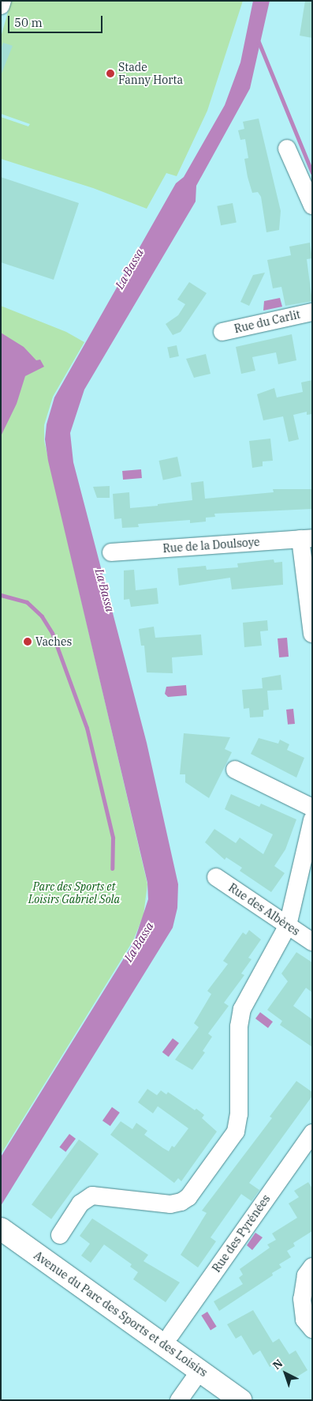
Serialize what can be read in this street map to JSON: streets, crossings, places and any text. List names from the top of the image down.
{
  "streets": {
    "main road": ["Avenue du Parc des Sports et des Loisirs"],
    "street": [
      "Rue du Carlit",
      "Rue de la Doulsoye",
      "Rue des Albères",
      "Rue des Pyrénées"
    ]
  },
  "water": ["La Bassa"],
  "parks": ["Parc des Sports et Loisirs Gabriel Sola"],
  "places": ["Stade Fanny Horta", "Vaches"],
  "scale_bar": "50 m",
  "north": "top left"
}
